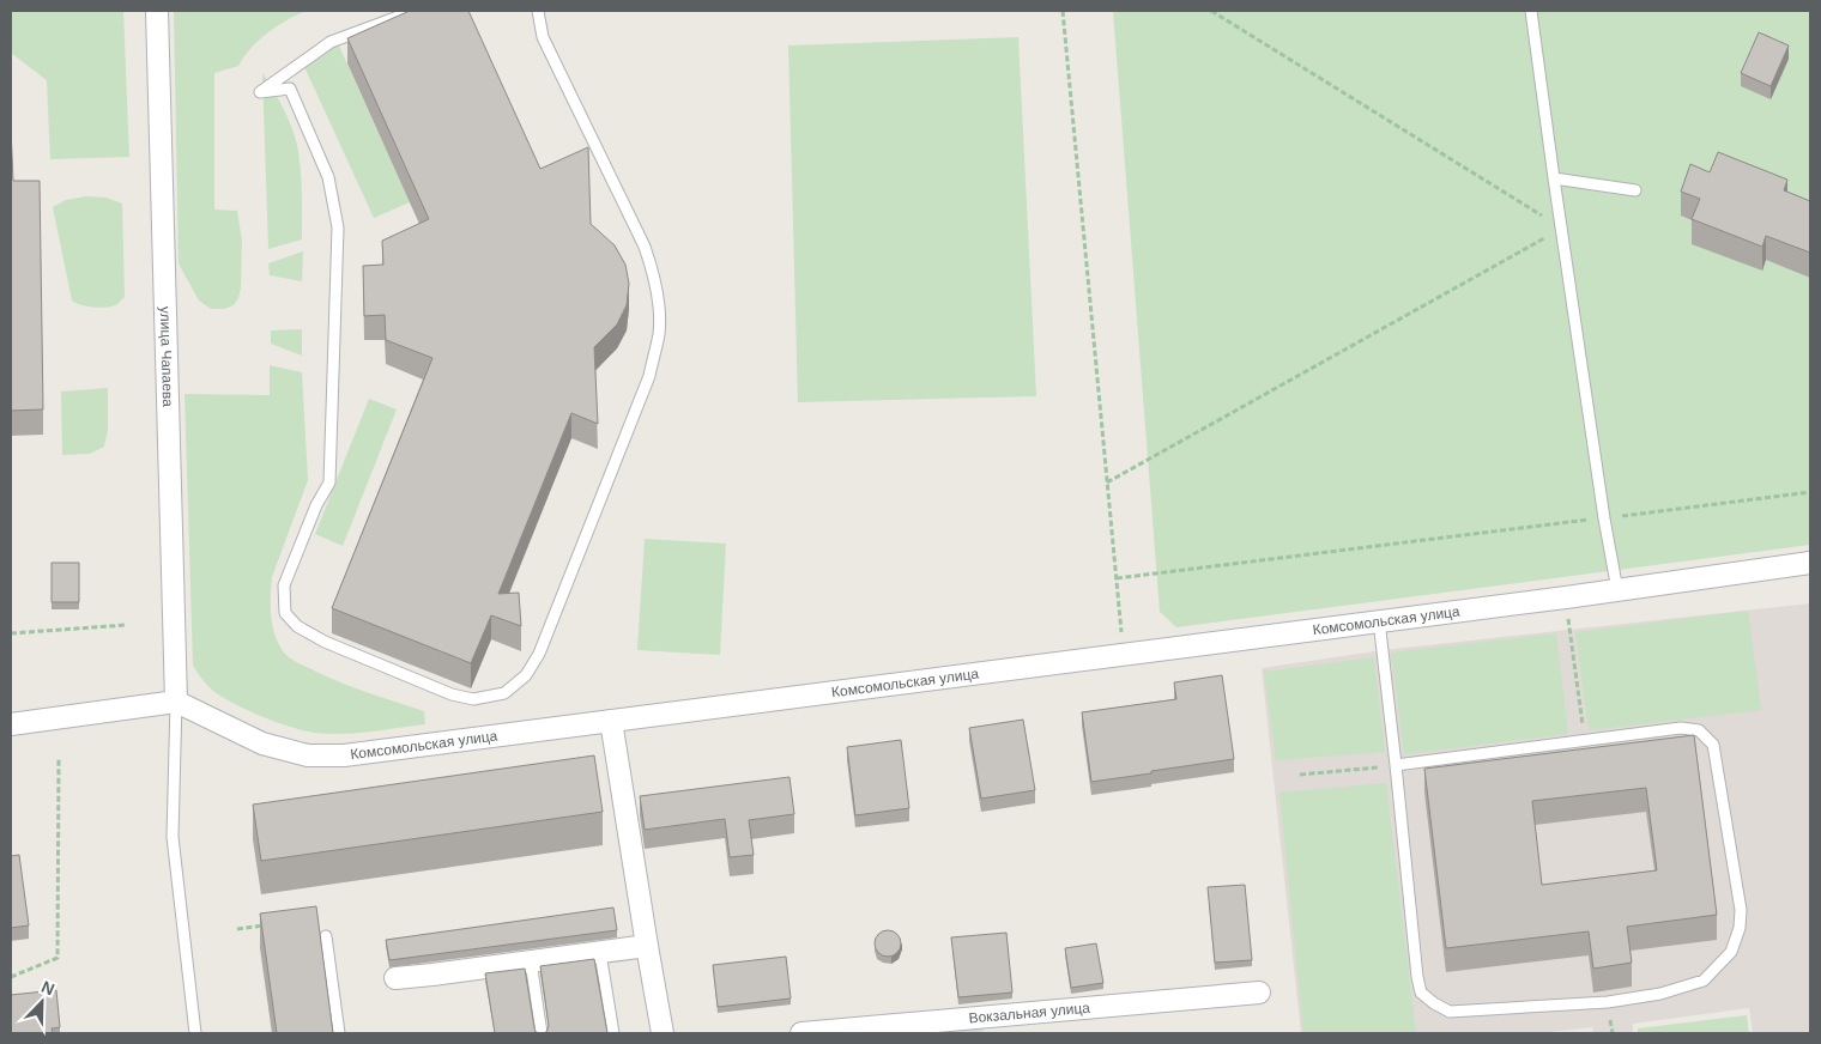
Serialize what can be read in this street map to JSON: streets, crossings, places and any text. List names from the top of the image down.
{
  "streets": {
    "street": ["улица Чапаева", "Комсомольская улица", "Вокзальная улица"]
  },
  "crossings": [
    ["улица Чапаева", "Комсомольская улица"]
  ],
  "north": "top right"
}
